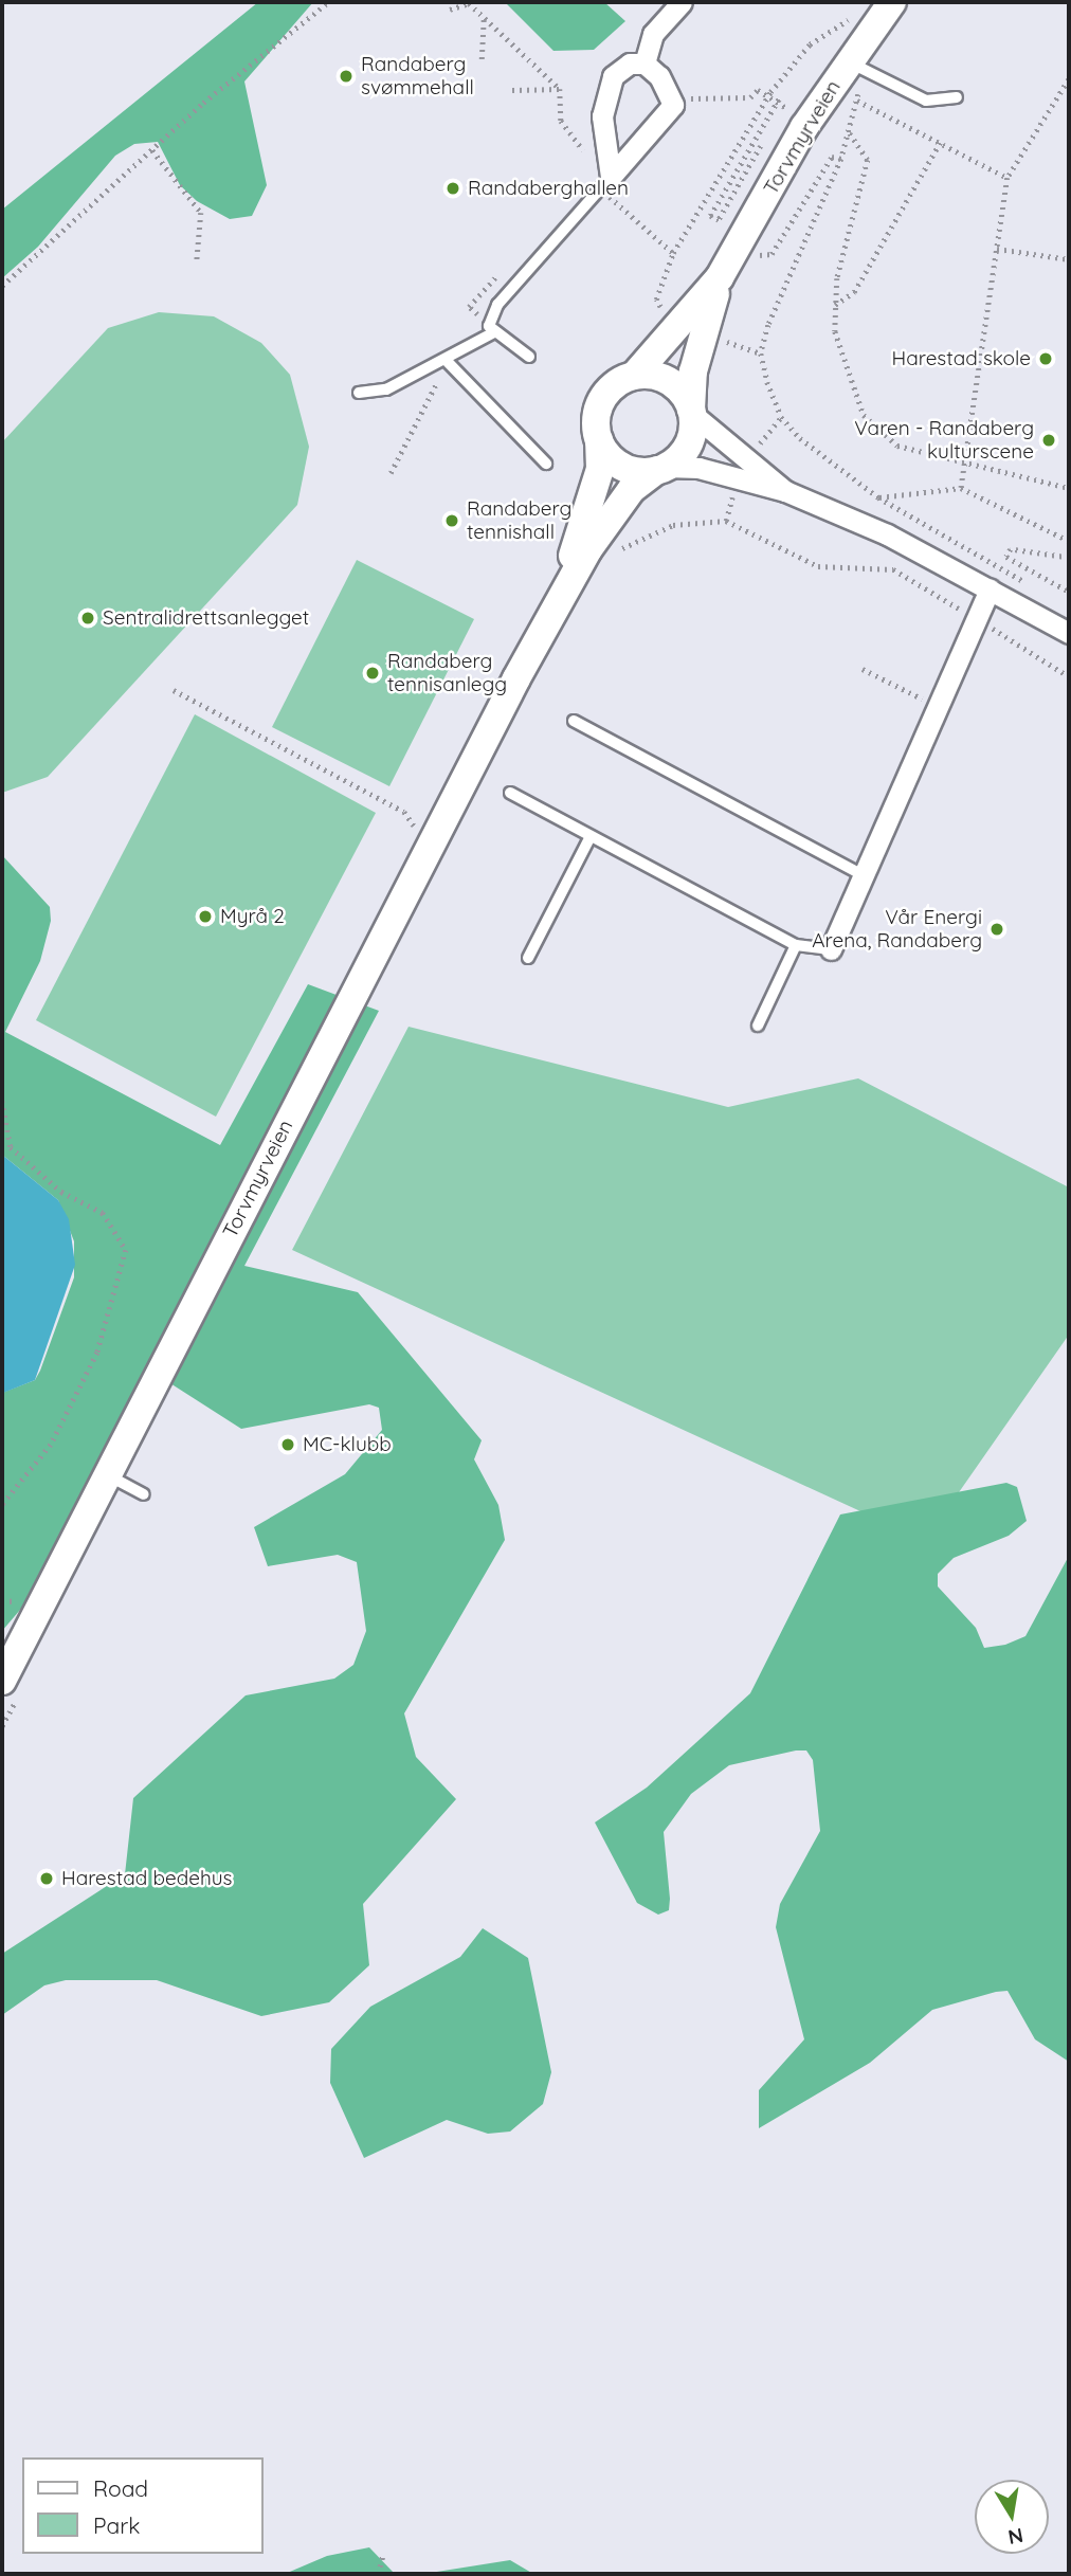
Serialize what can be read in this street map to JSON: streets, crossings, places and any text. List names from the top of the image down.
{
  "streets": {
    "main road": ["Torvmyrveien"]
  },
  "places": [
    "Randaberg svømmehall",
    "Randaberghallen",
    "Harestad skole",
    "Varen - Randaberg kulturscene",
    "Randaberg tennishall",
    "Sentralidrettsanlegget",
    "Randaberg tennisanlegg",
    "Myrå 2",
    "Vår Energi Arena, Randaberg",
    "MC-klubb",
    "Harestad bedehus"
  ],
  "legend": ["Road", "Park"],
  "north": "bottom"
}
